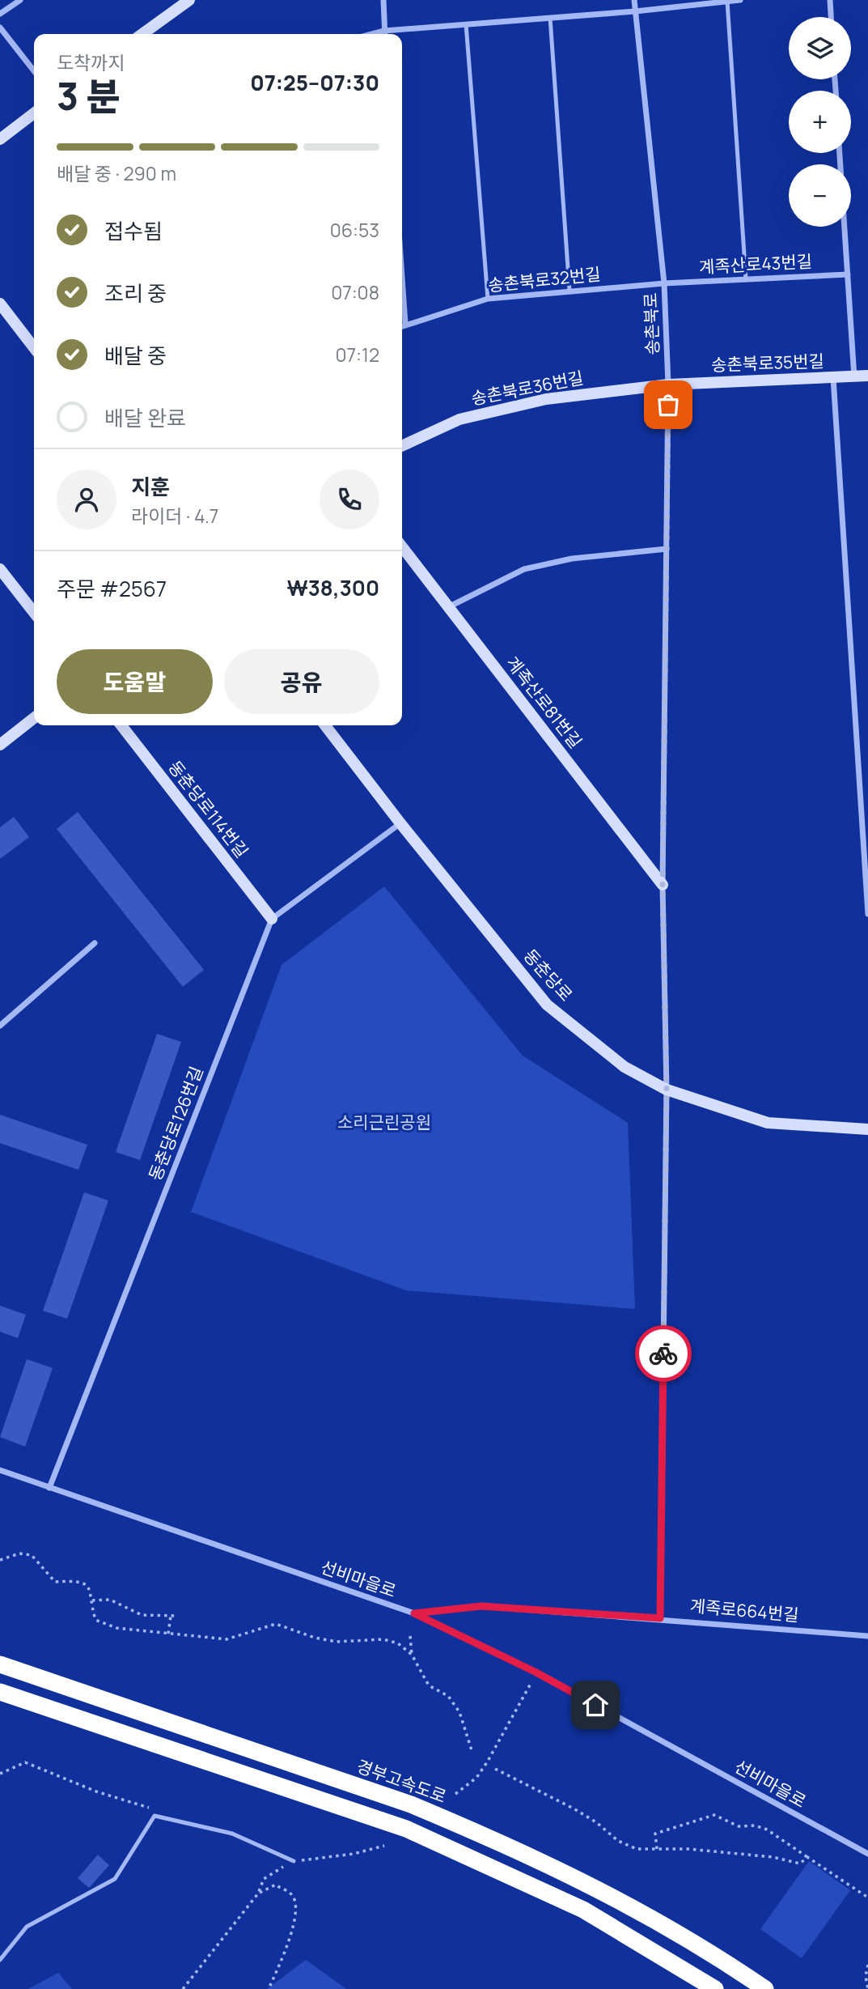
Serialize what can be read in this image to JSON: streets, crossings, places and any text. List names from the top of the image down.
{
  "streets": {
    "highway": ["경부고속도로"],
    "main road": [
      "송촌북로35번길",
      "송촌북로36번길",
      "계족산로81번길",
      "동춘당로114번길",
      "동춘당로"
    ],
    "street": [
      "계족산로43번길",
      "송촌북로32번길",
      "송촌북로",
      "동춘당로126번길",
      "선비마을로",
      "계족로664번길"
    ]
  },
  "crossings": [
    ["계족산로43번길", "송촌북로32번길"],
    ["계족산로43번길", "송촌북로"],
    ["송촌북로32번길", "송촌북로"],
    ["송촌북로", "송촌북로35번길"],
    ["송촌북로", "송촌북로36번길"],
    ["송촌북로", "계족산로81번길"],
    ["송촌북로", "동춘당로"],
    ["송촌북로", "계족로664번길"],
    ["송촌북로35번길", "송촌북로36번길"],
    ["동춘당로114번길", "동춘당로126번길"],
    ["동춘당로126번길", "선비마을로"],
    ["선비마을로", "계족로664번길"]
  ],
  "parks": ["소리근린공원"],
  "page": {
    "map_buttons": ["+", "−"],
    "heading": ["3 분", "도착까지", "07:25–07:30"],
    "panel": [
      "지훈",
      "라이더 · 4.7",
      "주문 #2567",
      "₩38,300"
    ],
    "bar": "배달 중 · 290 m",
    "list": [
      ["접수됨", "06:53"],
      ["조리 중", "07:08"],
      ["배달 중", "07:12"],
      "배달 완료"
    ],
    "buttons": ["도움말", "공유"]
  }
}
